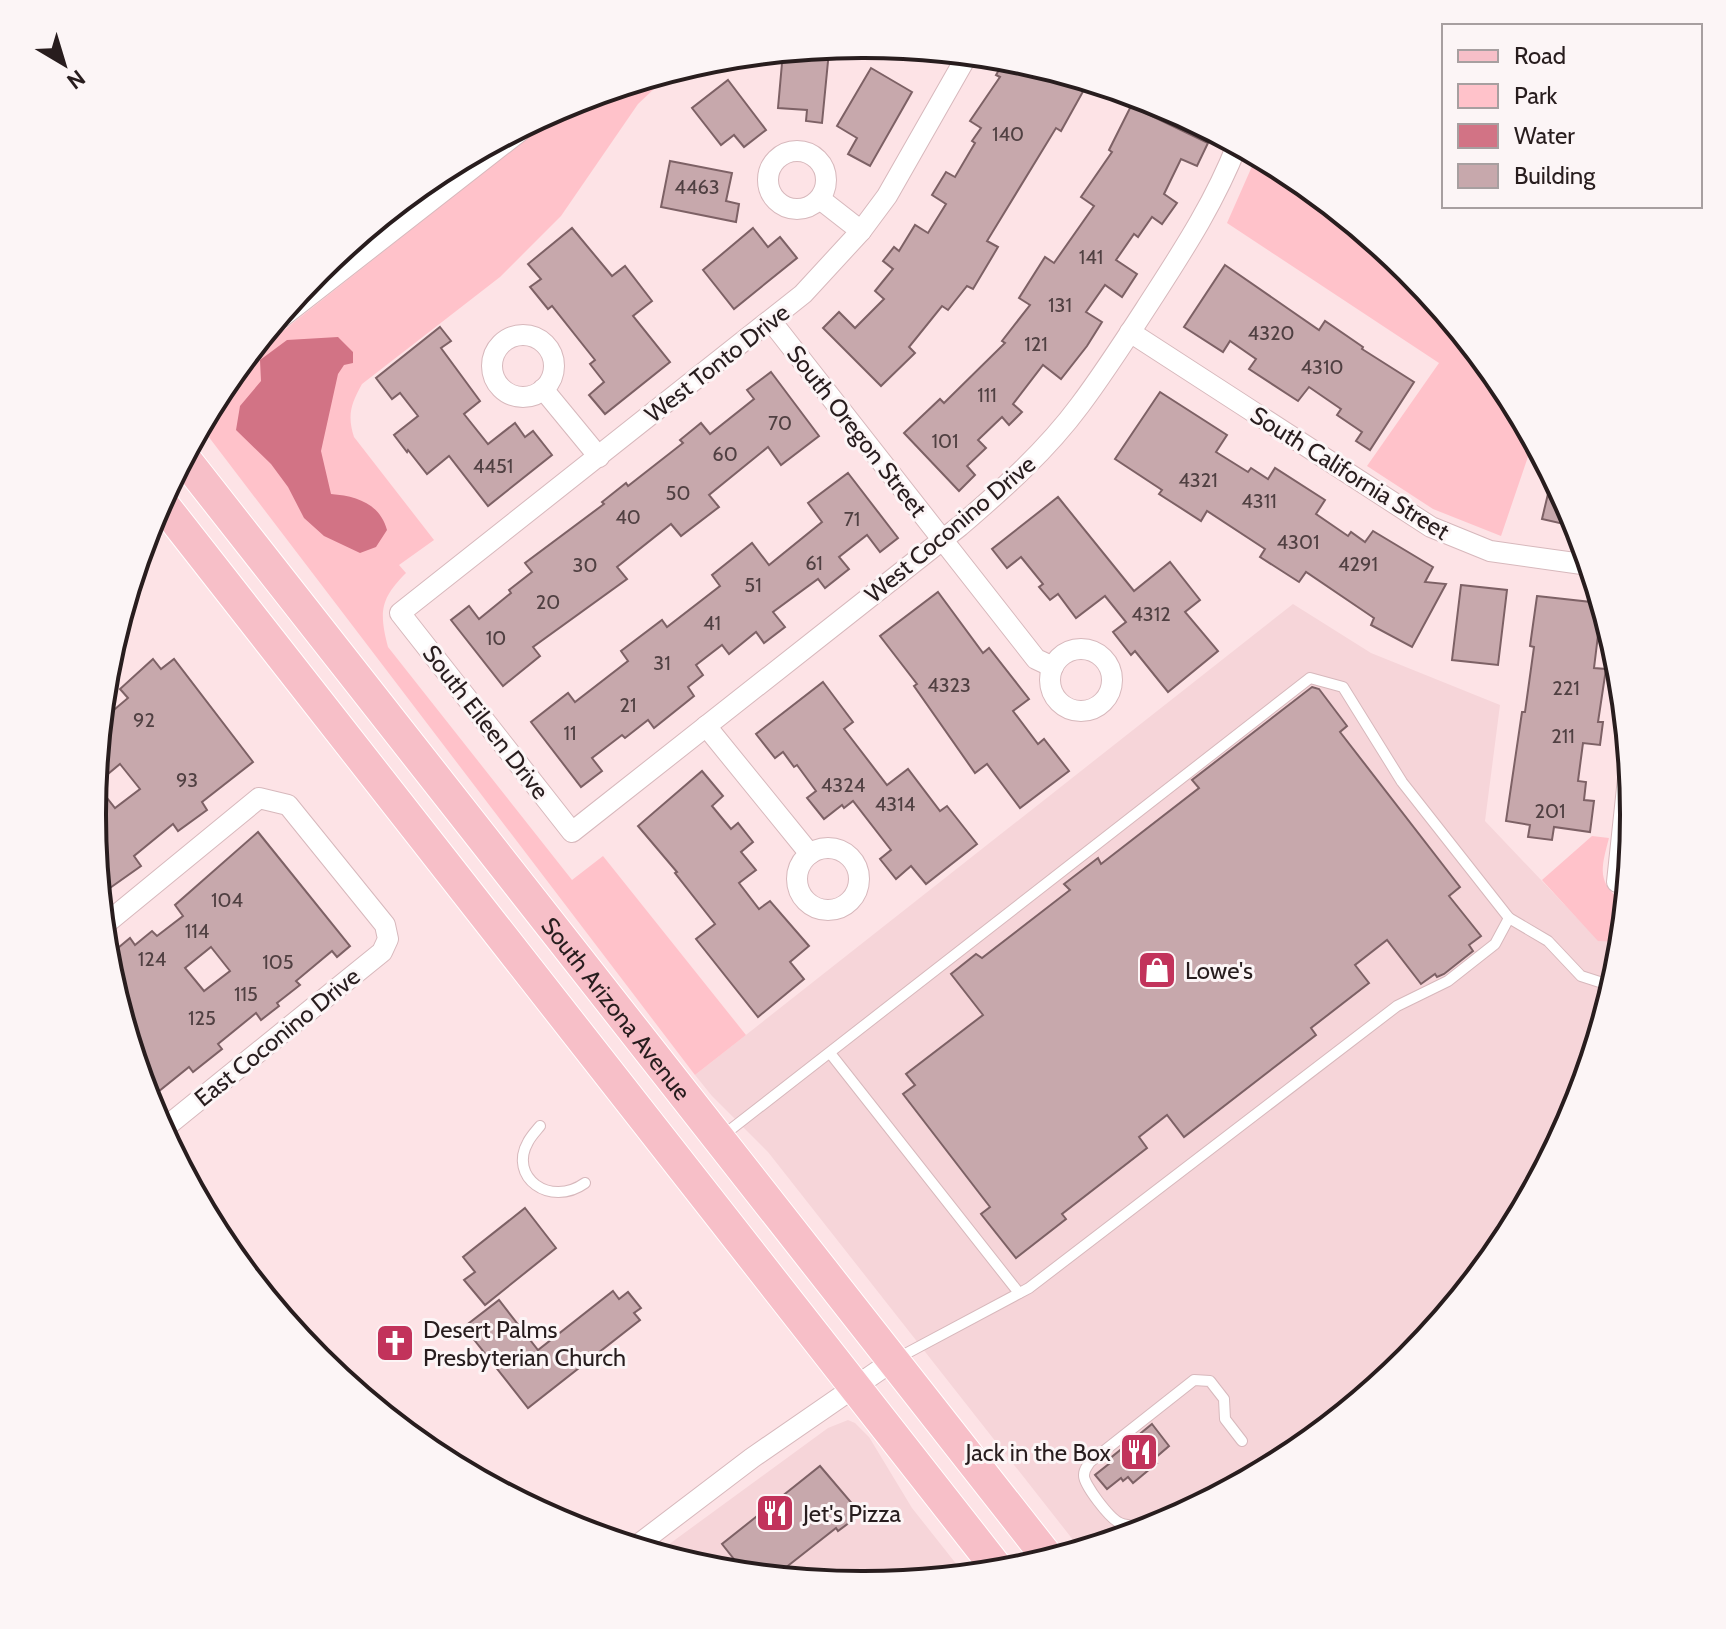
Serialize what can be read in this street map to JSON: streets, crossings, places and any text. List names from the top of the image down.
{
  "streets": {
    "main road": ["South Arizona Avenue"],
    "street": [
      "West Tonto Drive",
      "South Oregon Street",
      "South California Street",
      "West Coconino Drive",
      "South Eileen Drive",
      "East Coconino Drive"
    ]
  },
  "crossings": [
    ["West Tonto Drive", "South Oregon Street"],
    ["West Tonto Drive", "South Eileen Drive"],
    ["South Oregon Street", "West Coconino Drive"],
    ["South California Street", "West Coconino Drive"],
    ["West Coconino Drive", "South Eileen Drive"]
  ],
  "places": {
    "shop": ["Lowe's"],
    "church": ["Desert Palms Presbyterian Church"],
    "restaurant": ["Jack in the Box", "Jet's Pizza"]
  },
  "house_numbers": [
    "140",
    "4463",
    "141",
    "131",
    "4320",
    "121",
    "4310",
    "111",
    "70",
    "101",
    "60",
    "4451",
    "4321",
    "50",
    "4311",
    "40",
    "71",
    "4301",
    "61",
    "4291",
    "30",
    "51",
    "20",
    "4312",
    "41",
    "10",
    "31",
    "4323",
    "221",
    "21",
    "92",
    "11",
    "211",
    "93",
    "4324",
    "4314",
    "201",
    "104",
    "114",
    "124",
    "105",
    "115",
    "125"
  ],
  "legend": [
    "Road",
    "Park",
    "Water",
    "Building"
  ],
  "north": "bottom right"
}
